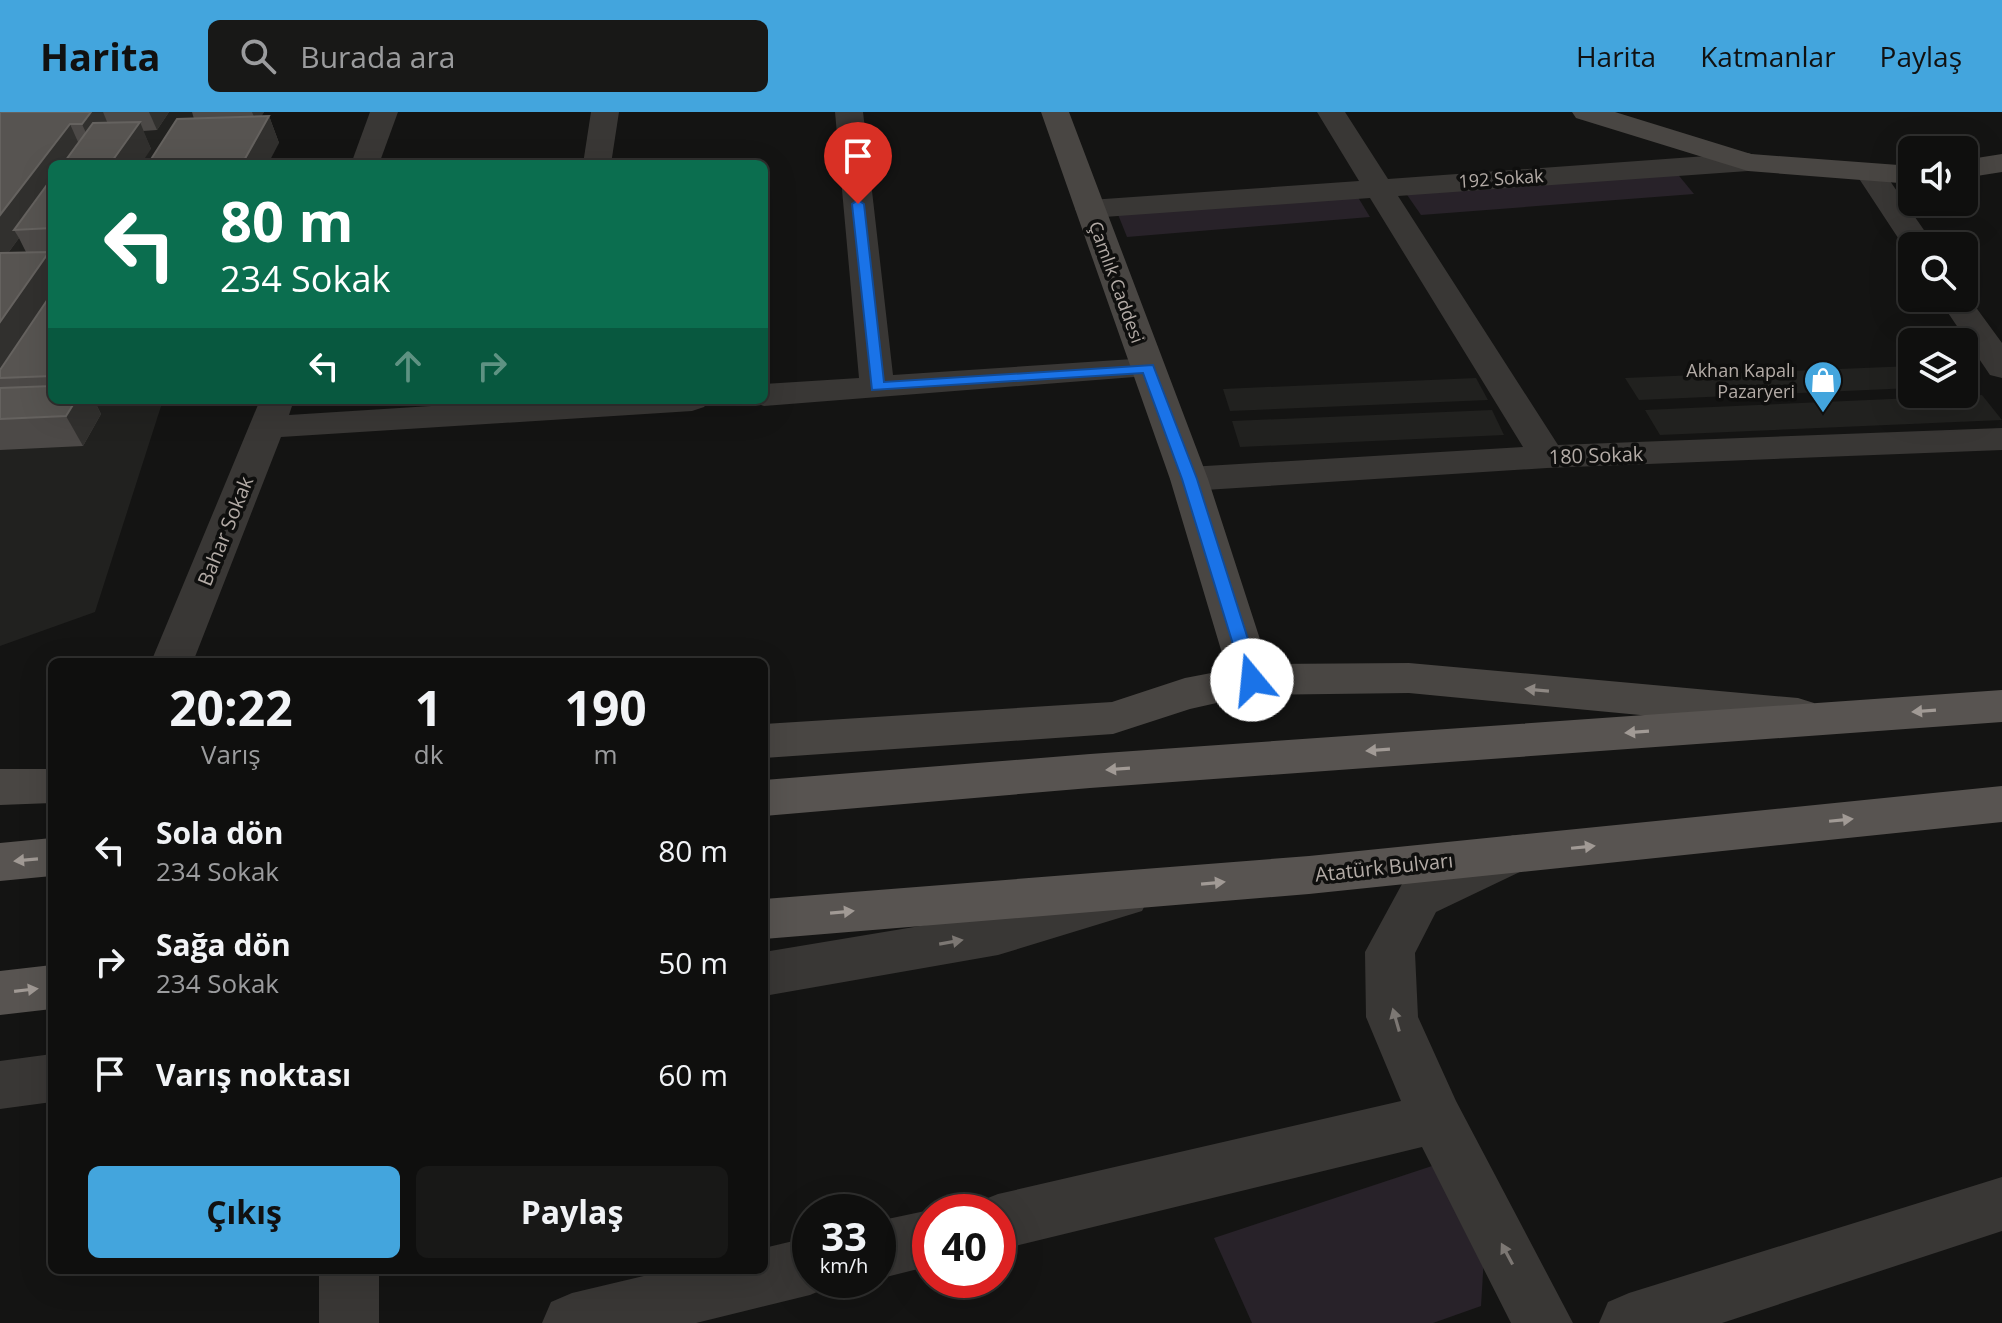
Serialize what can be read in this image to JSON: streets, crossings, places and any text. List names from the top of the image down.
{
  "streets": {
    "main road": ["Atatürk Bulvarı"],
    "street": [
      "192 Sokak",
      "Çamlık Caddesi",
      "180 Sokak",
      "Bahar Sokak"
    ]
  },
  "crossings": [
    ["192 Sokak", "Çamlık Caddesi"],
    ["Çamlık Caddesi", "180 Sokak"]
  ],
  "places": {
    "shop": ["Akhan Kapalı Pazaryeri"]
  },
  "page": {
    "header": "Harita",
    "search": "Burada ara",
    "nav": ["Harita", "Katmanlar", "Paylaş"],
    "turn": ["80 m", "234 Sokak"],
    "eta": [
      "20:22",
      "Varış",
      "1",
      "dk",
      "190",
      "m"
    ],
    "list": [
      {
        "name": "Sola dön",
        "note": "234 Sokak",
        "value": "80 m"
      },
      {
        "name": "Sağa dön",
        "note": "234 Sokak",
        "value": "50 m"
      },
      {
        "name": "Varış noktası",
        "value": "60 m"
      }
    ],
    "buttons": ["Çıkış", "Paylaş"],
    "speed": "33 km/h",
    "limit": "40"
  }
}
